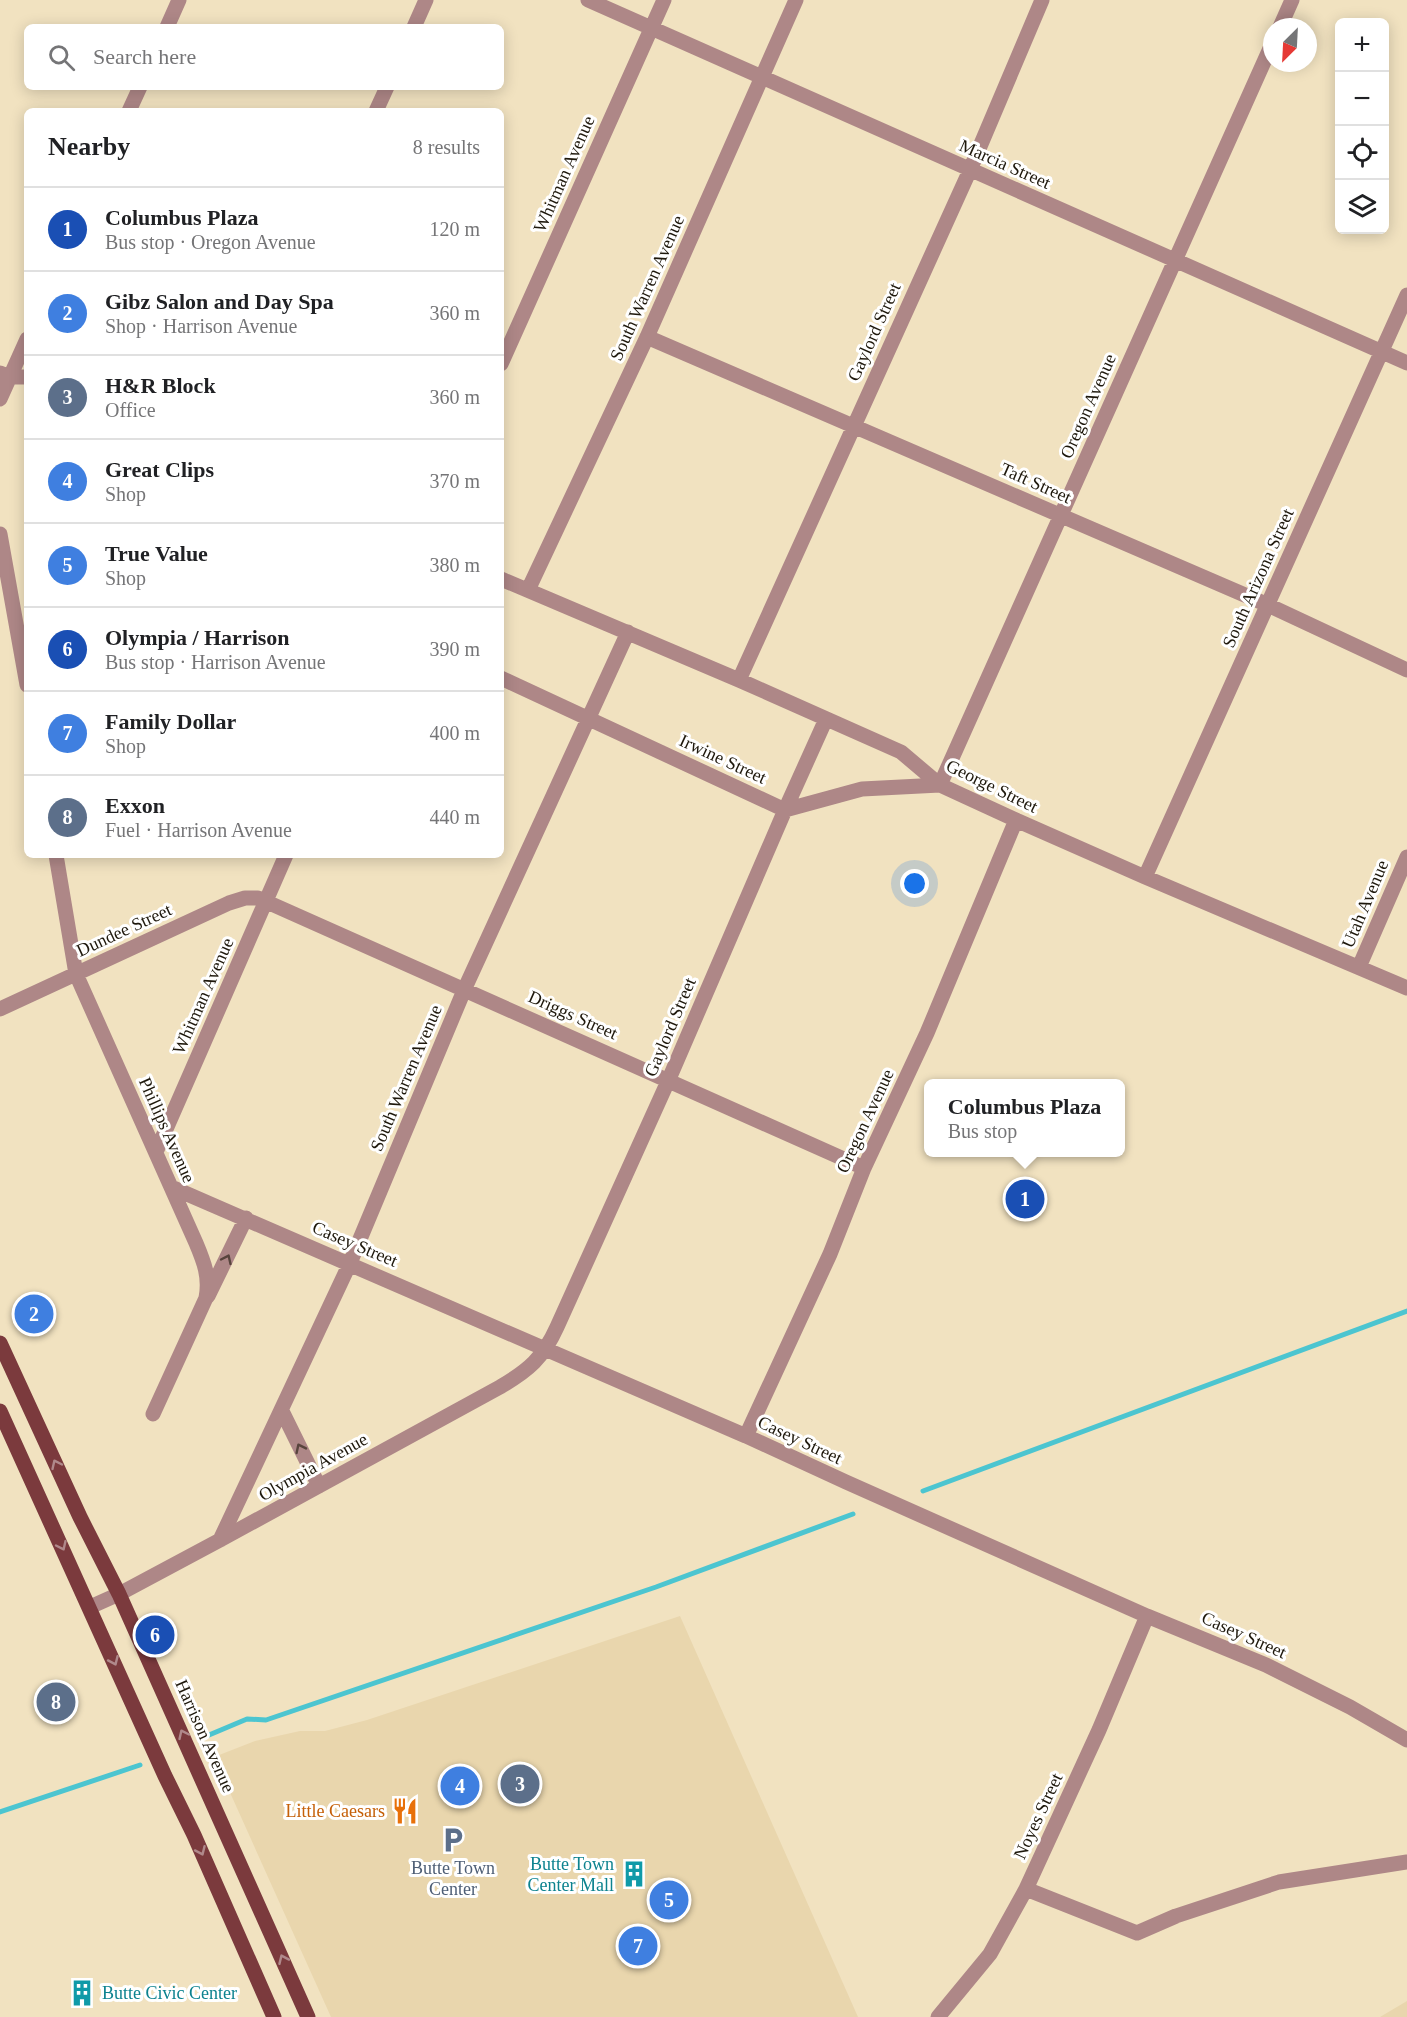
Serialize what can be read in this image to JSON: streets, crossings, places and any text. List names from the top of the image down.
{
  "streets": {
    "main road": ["Harrison Avenue"],
    "street": [
      "Marcia Street",
      "Whitman Avenue",
      "South Warren Avenue",
      "Gaylord Street",
      "Oregon Avenue",
      "Taft Street",
      "South Arizona Street",
      "Irwine Street",
      "George Street",
      "Utah Avenue",
      "Dundee Street",
      "Driggs Street",
      "Phillips Avenue",
      "Casey Street",
      "Olympia Avenue",
      "Noyes Street"
    ]
  },
  "crossings": [
    ["Marcia Street", "Whitman Avenue"],
    ["Marcia Street", "South Warren Avenue"],
    ["Marcia Street", "Gaylord Street"],
    ["Marcia Street", "Oregon Avenue"],
    ["Marcia Street", "South Arizona Street"],
    ["Whitman Avenue", "Dundee Street"],
    ["Whitman Avenue", "Driggs Street"],
    ["Whitman Avenue", "Phillips Avenue"],
    ["South Warren Avenue", "Taft Street"],
    ["South Warren Avenue", "Irwine Street"],
    ["South Warren Avenue", "George Street"],
    ["South Warren Avenue", "Driggs Street"],
    ["South Warren Avenue", "Casey Street"],
    ["South Warren Avenue", "Olympia Avenue"],
    ["Gaylord Street", "Taft Street"],
    ["Gaylord Street", "Irwine Street"],
    ["Gaylord Street", "George Street"],
    ["Gaylord Street", "Driggs Street"],
    ["Gaylord Street", "Casey Street"],
    ["Gaylord Street", "Olympia Avenue"],
    ["Oregon Avenue", "Taft Street"],
    ["Oregon Avenue", "George Street"],
    ["Oregon Avenue", "Driggs Street"],
    ["Oregon Avenue", "Casey Street"],
    ["Taft Street", "South Arizona Street"],
    ["South Arizona Street", "George Street"],
    ["George Street", "Utah Avenue"],
    ["Dundee Street", "Driggs Street"],
    ["Dundee Street", "Phillips Avenue"],
    ["Phillips Avenue", "Casey Street"],
    ["Casey Street", "Olympia Avenue"],
    ["Casey Street", "Noyes Street"],
    ["Olympia Avenue", "Harrison Avenue"]
  ],
  "places": {
    "restaurant": ["Little Caesars"],
    "parking": ["Butte Town Center"],
    "building": ["Butte Town Center Mall", "Butte Civic Center"]
  },
  "north": "bottom left",
  "page": {
    "map_buttons": ["+", "−"],
    "search": "Search here",
    "heading": ["Nearby", "8 results"],
    "list": [
      {
        "mark": "1",
        "name": "Columbus Plaza",
        "note": "Bus stop · Oregon Avenue",
        "value": "120 m"
      },
      {
        "mark": "2",
        "name": "Gibz Salon and Day Spa",
        "note": "Shop · Harrison Avenue",
        "value": "360 m"
      },
      {
        "mark": "3",
        "name": "H&R Block",
        "note": "Office",
        "value": "360 m"
      },
      {
        "mark": "4",
        "name": "Great Clips",
        "note": "Shop",
        "value": "370 m"
      },
      {
        "mark": "5",
        "name": "True Value",
        "note": "Shop",
        "value": "380 m"
      },
      {
        "mark": "6",
        "name": "Olympia / Harrison",
        "note": "Bus stop · Harrison Avenue",
        "value": "390 m"
      },
      {
        "mark": "7",
        "name": "Family Dollar",
        "note": "Shop",
        "value": "400 m"
      },
      {
        "mark": "8",
        "name": "Exxon",
        "note": "Fuel · Harrison Avenue",
        "value": "440 m"
      }
    ],
    "popup": ["Columbus Plaza", "Bus stop"],
    "pins": [
      "1",
      "2",
      "6",
      "8",
      "3",
      "4",
      "5",
      "7"
    ]
  }
}
